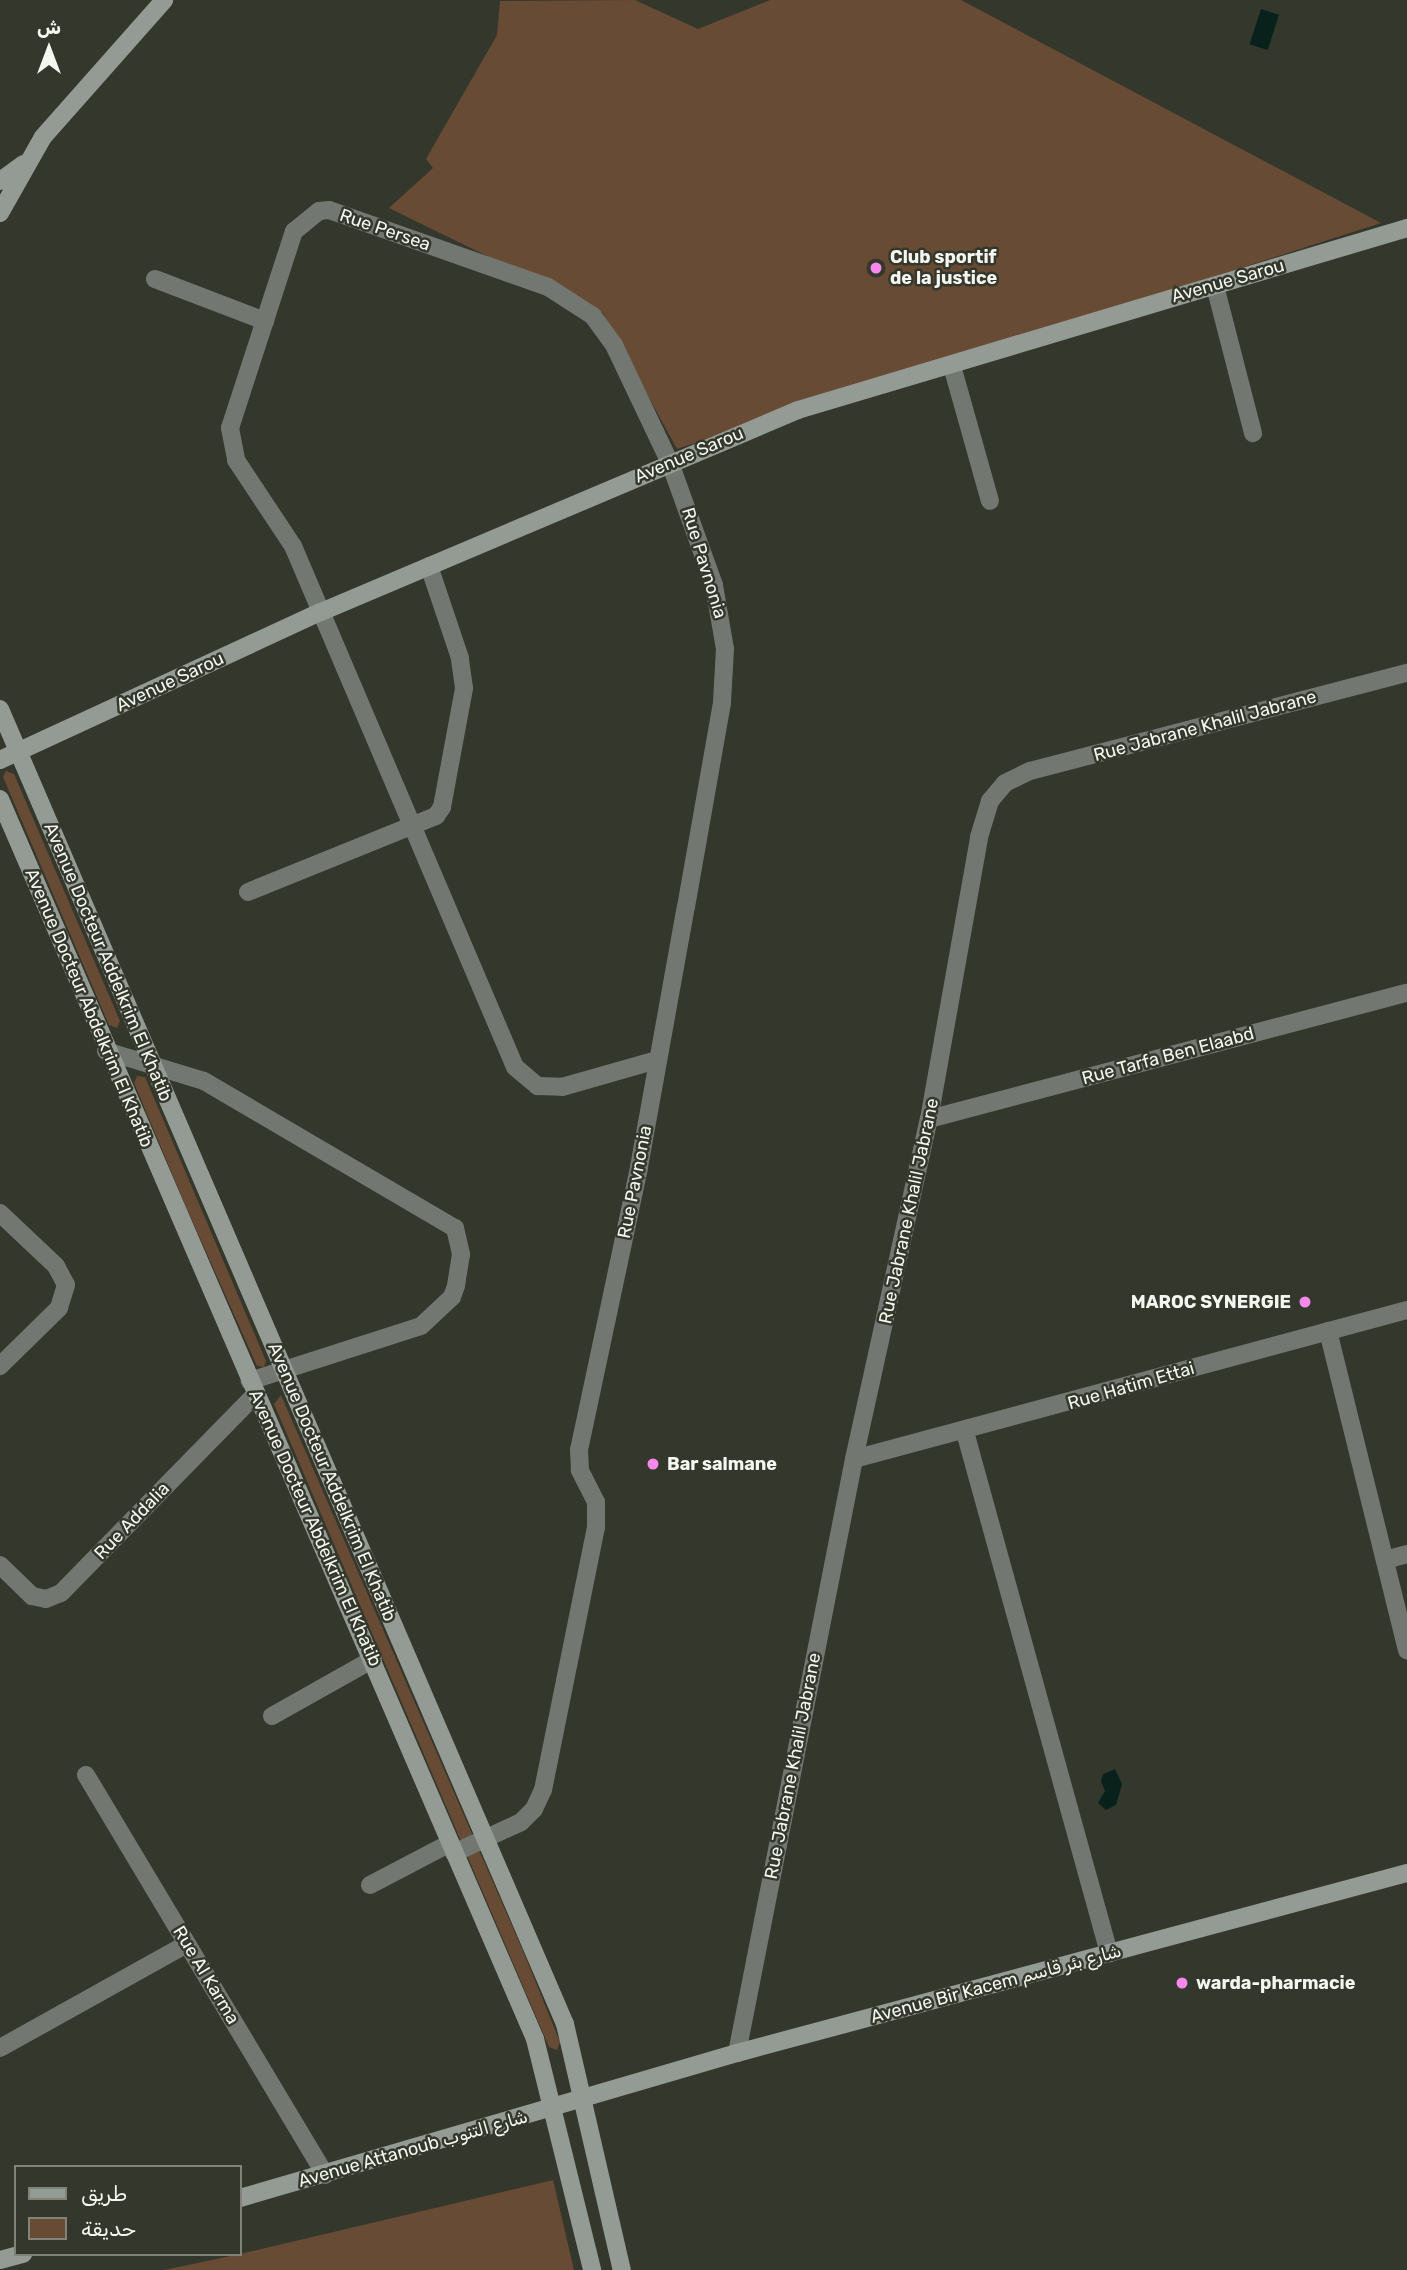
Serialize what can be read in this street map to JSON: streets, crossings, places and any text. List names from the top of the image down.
{
  "streets": {
    "main road": [
      "Avenue Sarou",
      "Avenue Docteur Addelkrim El Khatib",
      "Avenue Docteur Abdelkrim El Khatib",
      "Avenue Bir Kacem شارع بئر قاسم",
      "Avenue Attanoub شارع التنوب"
    ],
    "street": [
      "Rue Persea",
      "Rue Pavnonia",
      "Rue Jabrane Khalil Jabrane",
      "Rue Tarfa Ben Elaabd",
      "Rue Hatim Ettai",
      "Rue Addalia",
      "Rue Al Karma"
    ]
  },
  "crossings": [
    ["Rue Persea", "Avenue Sarou"],
    ["Rue Persea", "Rue Pavnonia"],
    ["Avenue Sarou", "Rue Pavnonia"],
    ["Avenue Sarou", "Avenue Docteur Addelkrim El Khatib"],
    ["Rue Pavnonia", "Avenue Docteur Addelkrim El Khatib"],
    ["Rue Pavnonia", "Avenue Docteur Abdelkrim El Khatib"],
    ["Rue Jabrane Khalil Jabrane", "Rue Tarfa Ben Elaabd"],
    ["Rue Jabrane Khalil Jabrane", "Rue Hatim Ettai"],
    ["Rue Jabrane Khalil Jabrane", "Avenue Bir Kacem شارع بئر قاسم"],
    ["Avenue Docteur Addelkrim El Khatib", "Avenue Bir Kacem شارع بئر قاسم"],
    ["Avenue Docteur Addelkrim El Khatib", "Avenue Attanoub شارع التنوب"],
    ["Avenue Docteur Abdelkrim El Khatib", "Rue Addalia"],
    ["Avenue Docteur Abdelkrim El Khatib", "Avenue Attanoub شارع التنوب"],
    ["Rue Al Karma", "Avenue Attanoub شارع التنوب"],
    ["Avenue Bir Kacem شارع بئر قاسم", "Avenue Attanoub شارع التنوب"]
  ],
  "places": [
    "Club sportif de la justice",
    "MAROC SYNERGIE",
    "Bar salmane",
    "warda-pharmacie"
  ],
  "legend": ["طريق", "حديقة"],
  "north": "top"
}
